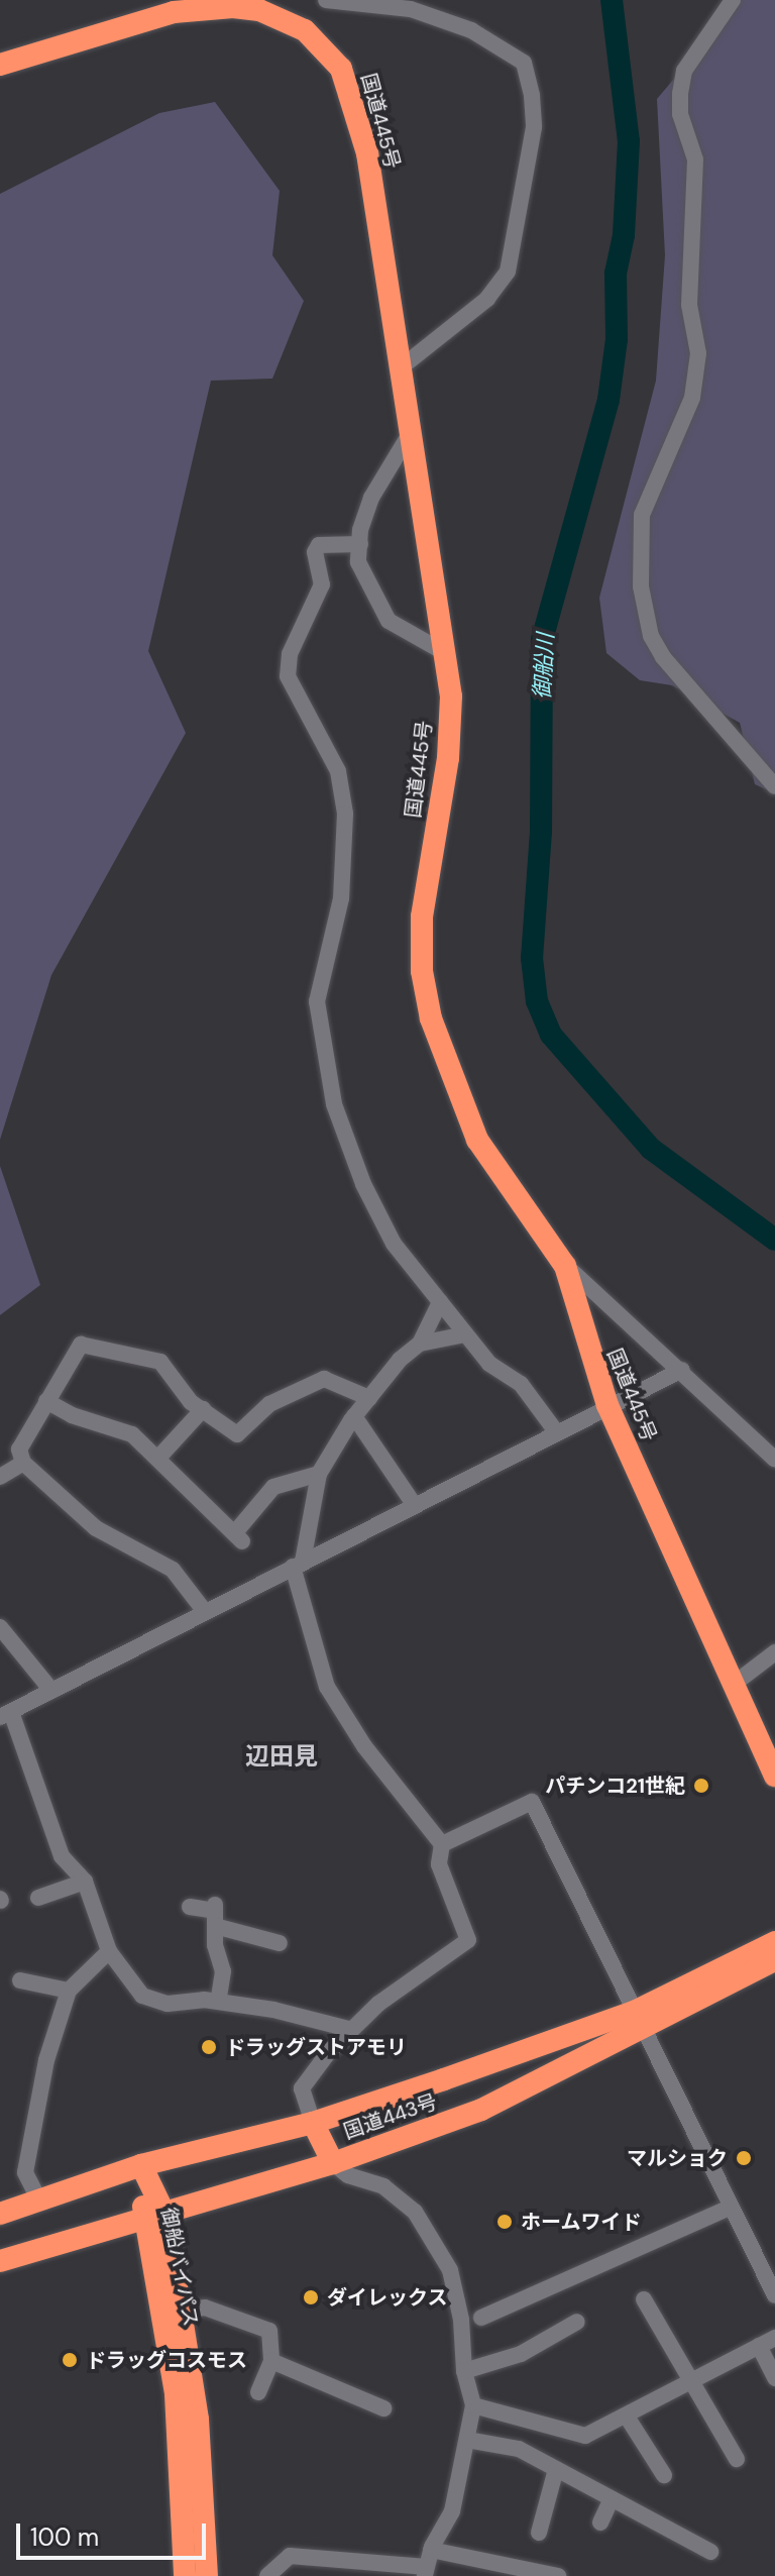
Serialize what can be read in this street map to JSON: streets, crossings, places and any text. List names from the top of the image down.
{
  "streets": {
    "highway": ["国道445号", "国道443号", "御船バイパス"]
  },
  "crossings": [
    ["国道443号", "御船バイパス"]
  ],
  "districts": ["辺田見"],
  "water": ["御船川"],
  "places": [
    "パチンコ21世紀",
    "ドラッグストアモリ",
    "マルショク",
    "ホームワイド",
    "ダイレックス",
    "ドラッグコスモス"
  ],
  "scale_bar": "100 m"
}
